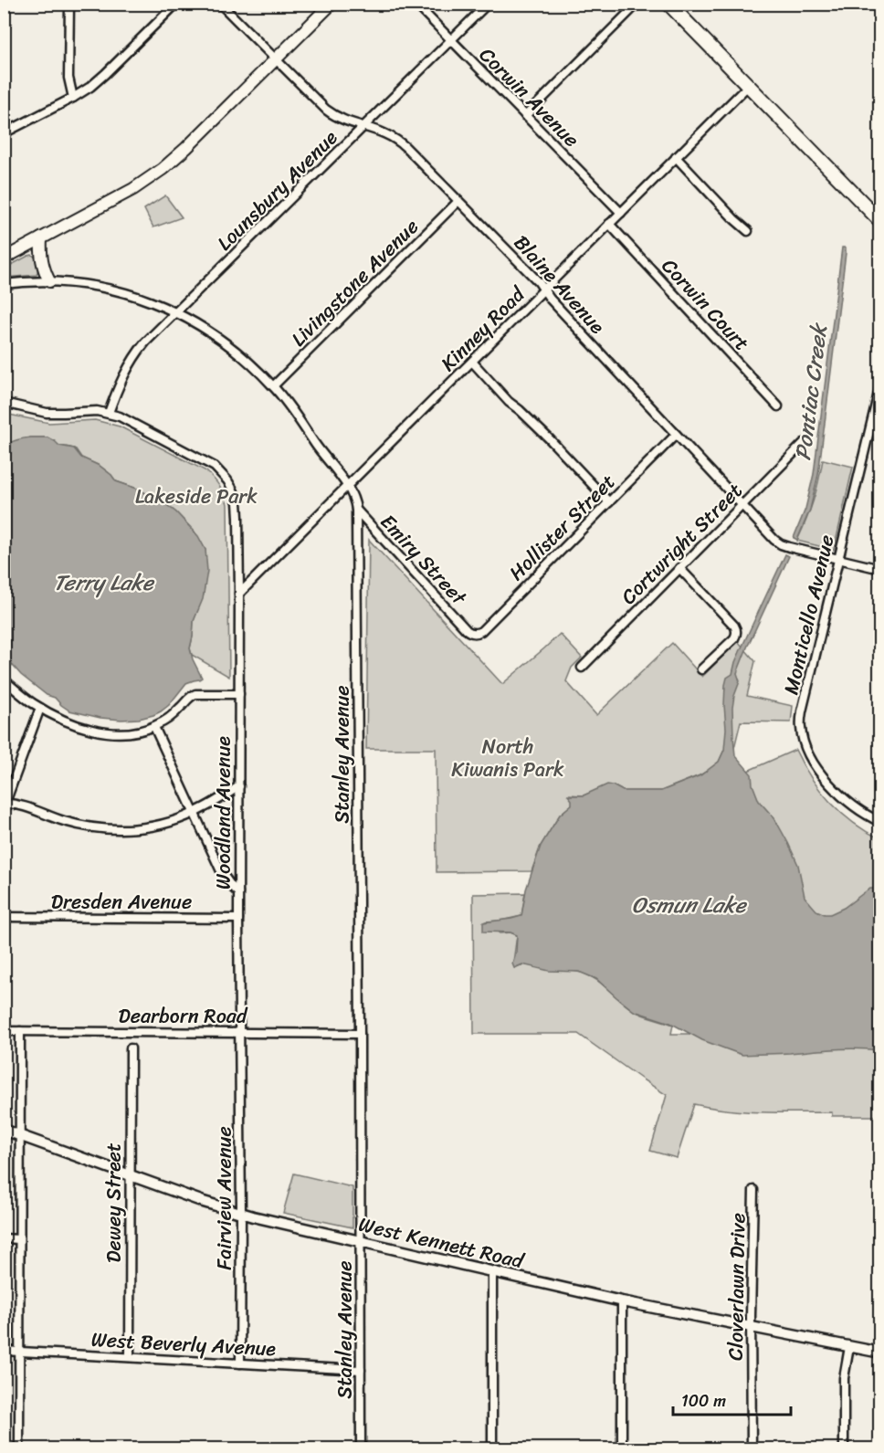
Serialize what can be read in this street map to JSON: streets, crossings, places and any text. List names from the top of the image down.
{
  "streets": {
    "street": [
      "Corwin Avenue",
      "Lounsbury Avenue",
      "Livingstone Avenue",
      "Blaine Avenue",
      "Corwin Court",
      "Kinney Road",
      "Hollister Street",
      "Cortwright Street",
      "Emiry Street",
      "Monticello Avenue",
      "Stanley Avenue",
      "Woodland Avenue",
      "Dresden Avenue",
      "Dearborn Road",
      "Fairview Avenue",
      "Dewey Street",
      "West Kennett Road",
      "Cloverlawn Drive",
      "West Beverly Avenue"
    ]
  },
  "crossings": [
    ["Corwin Avenue", "Lounsbury Avenue"],
    ["Corwin Avenue", "Kinney Road"],
    ["Lounsbury Avenue", "Blaine Avenue"],
    ["Lounsbury Avenue", "Stanley Avenue"],
    ["Lounsbury Avenue", "Woodland Avenue"],
    ["Livingstone Avenue", "Blaine Avenue"],
    ["Livingstone Avenue", "Stanley Avenue"],
    ["Blaine Avenue", "Kinney Road"],
    ["Blaine Avenue", "Hollister Street"],
    ["Blaine Avenue", "Cortwright Street"],
    ["Blaine Avenue", "Monticello Avenue"],
    ["Corwin Court", "Kinney Road"],
    ["Kinney Road", "Stanley Avenue"],
    ["Kinney Road", "Woodland Avenue"],
    ["Hollister Street", "Emiry Street"],
    ["Emiry Street", "Stanley Avenue"],
    ["Stanley Avenue", "Dearborn Road"],
    ["Stanley Avenue", "West Kennett Road"],
    ["Stanley Avenue", "West Beverly Avenue"],
    ["Woodland Avenue", "Dresden Avenue"],
    ["Woodland Avenue", "Dearborn Road"],
    ["Woodland Avenue", "Fairview Avenue"],
    ["Dearborn Road", "Fairview Avenue"],
    ["Fairview Avenue", "West Kennett Road"],
    ["Fairview Avenue", "West Beverly Avenue"],
    ["Dewey Street", "West Kennett Road"],
    ["Dewey Street", "West Beverly Avenue"],
    ["West Kennett Road", "Cloverlawn Drive"]
  ],
  "water": ["Pontiac Creek", "Terry Lake", "Osmun Lake"],
  "parks": ["Lakeside Park", "North Kiwanis Park"],
  "scale_bar": "100 m"
}
